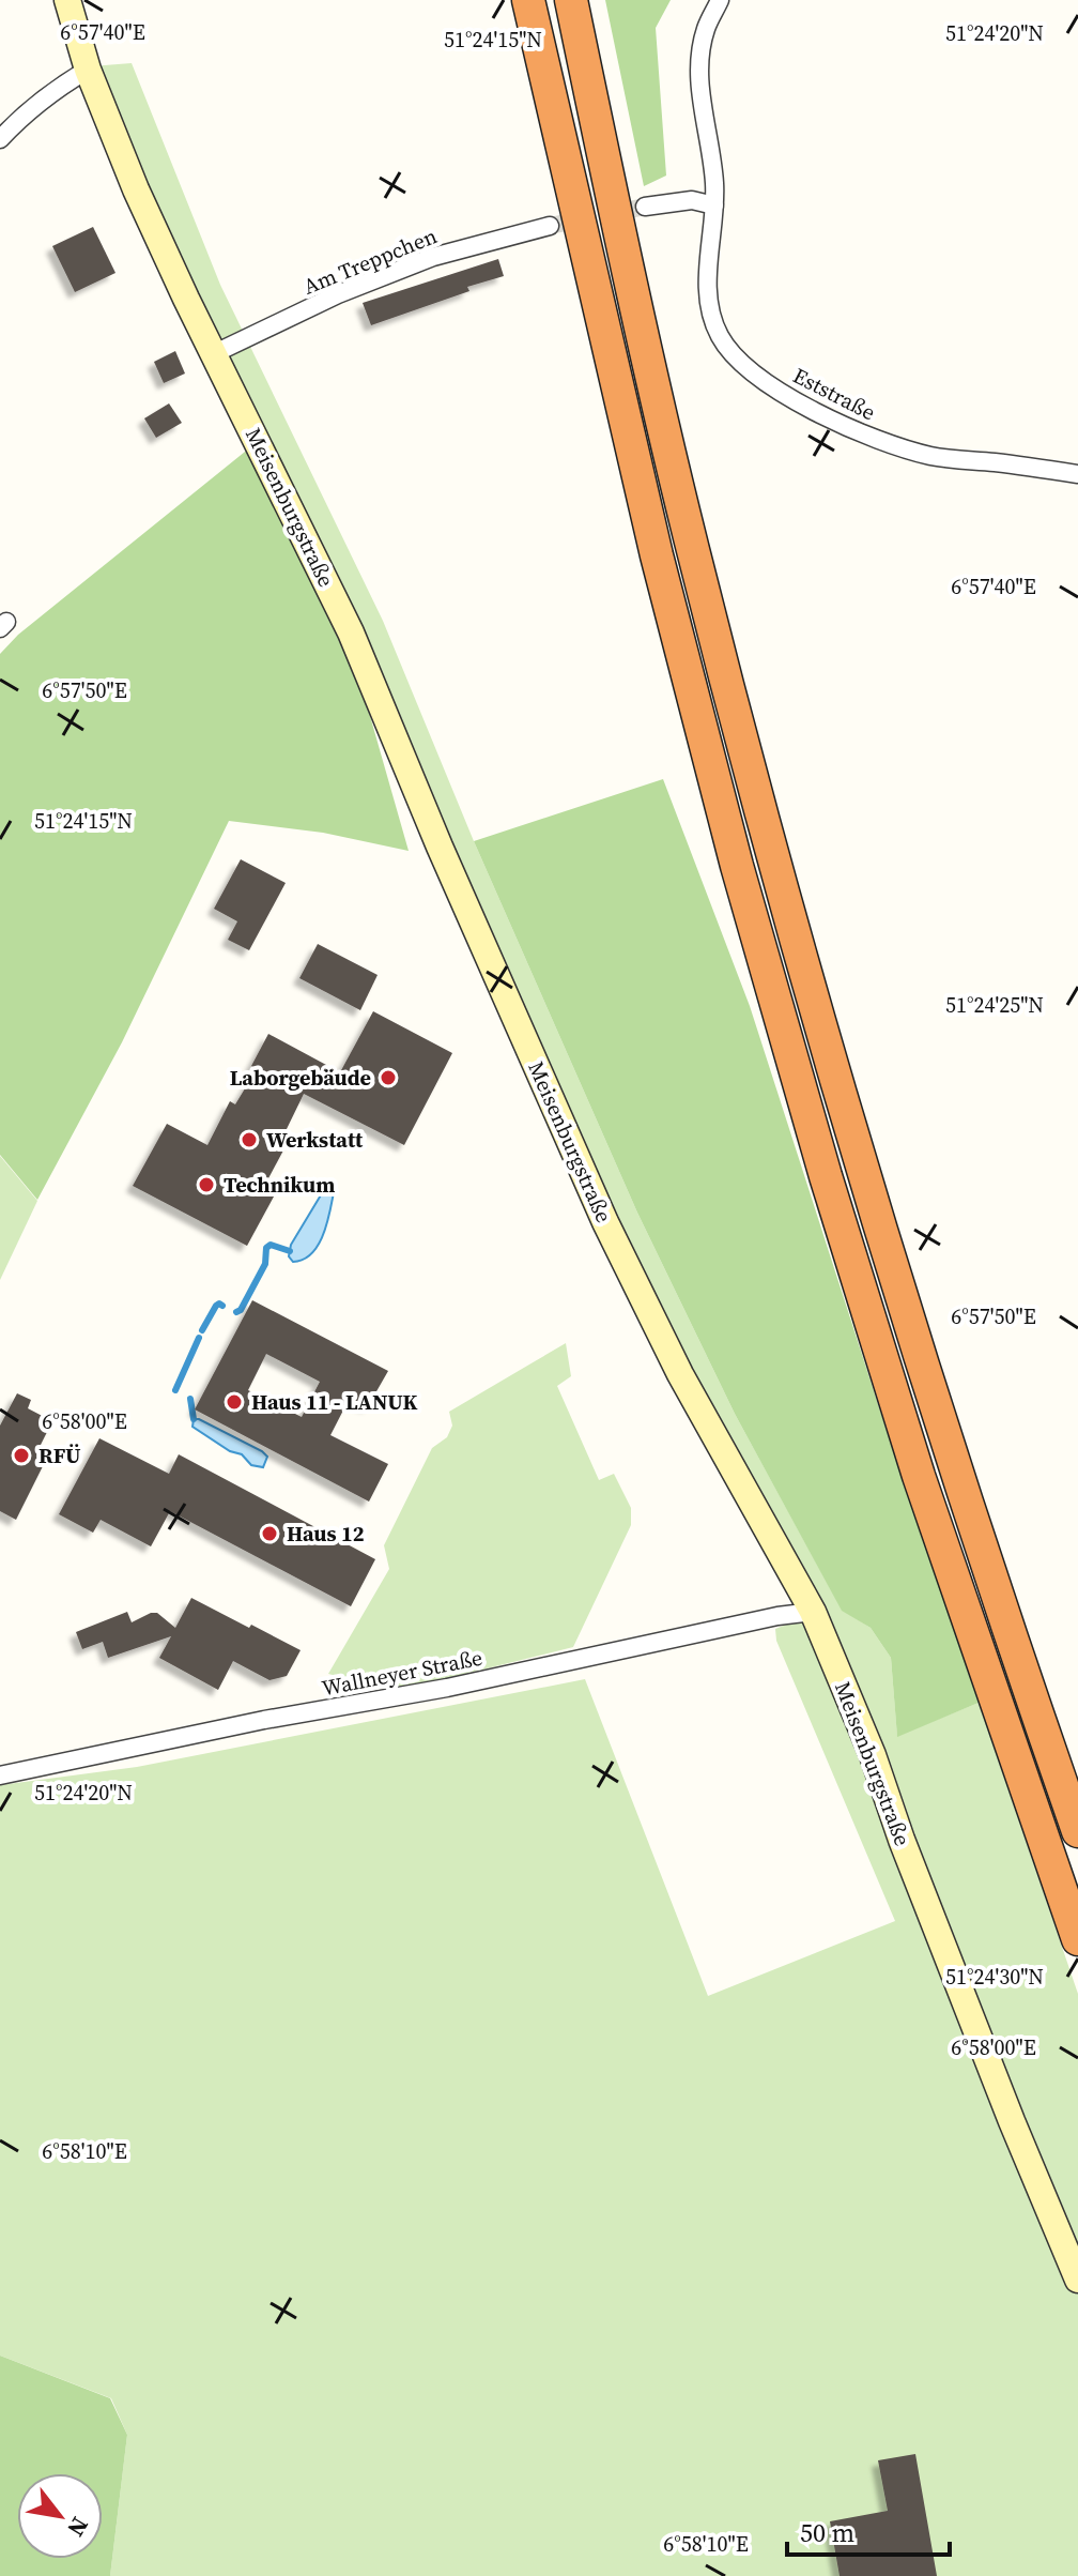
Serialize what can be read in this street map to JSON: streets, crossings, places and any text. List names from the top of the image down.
{
  "streets": {
    "main road": ["Meisenburgstraße"],
    "street": ["Am Treppchen", "Eststraße", "Wallneyer Straße"]
  },
  "crossings": [
    ["Am Treppchen", "Meisenburgstraße"],
    ["Meisenburgstraße", "Wallneyer Straße"]
  ],
  "places": [
    "Laborgebäude",
    "Werkstatt",
    "Technikum",
    "Haus 11 - LANUK",
    "RFÜ",
    "Haus 12"
  ],
  "scale_bar": "50 m",
  "north": "bottom right",
  "coordinates": [
    "6°57'40\"E",
    "51°24'20\"N",
    "51°24'15\"N",
    "6°57'50\"E",
    "51°24'25\"N",
    "6°58'00\"E",
    "51°24'30\"N",
    "6°58'10\"E"
  ]
}
